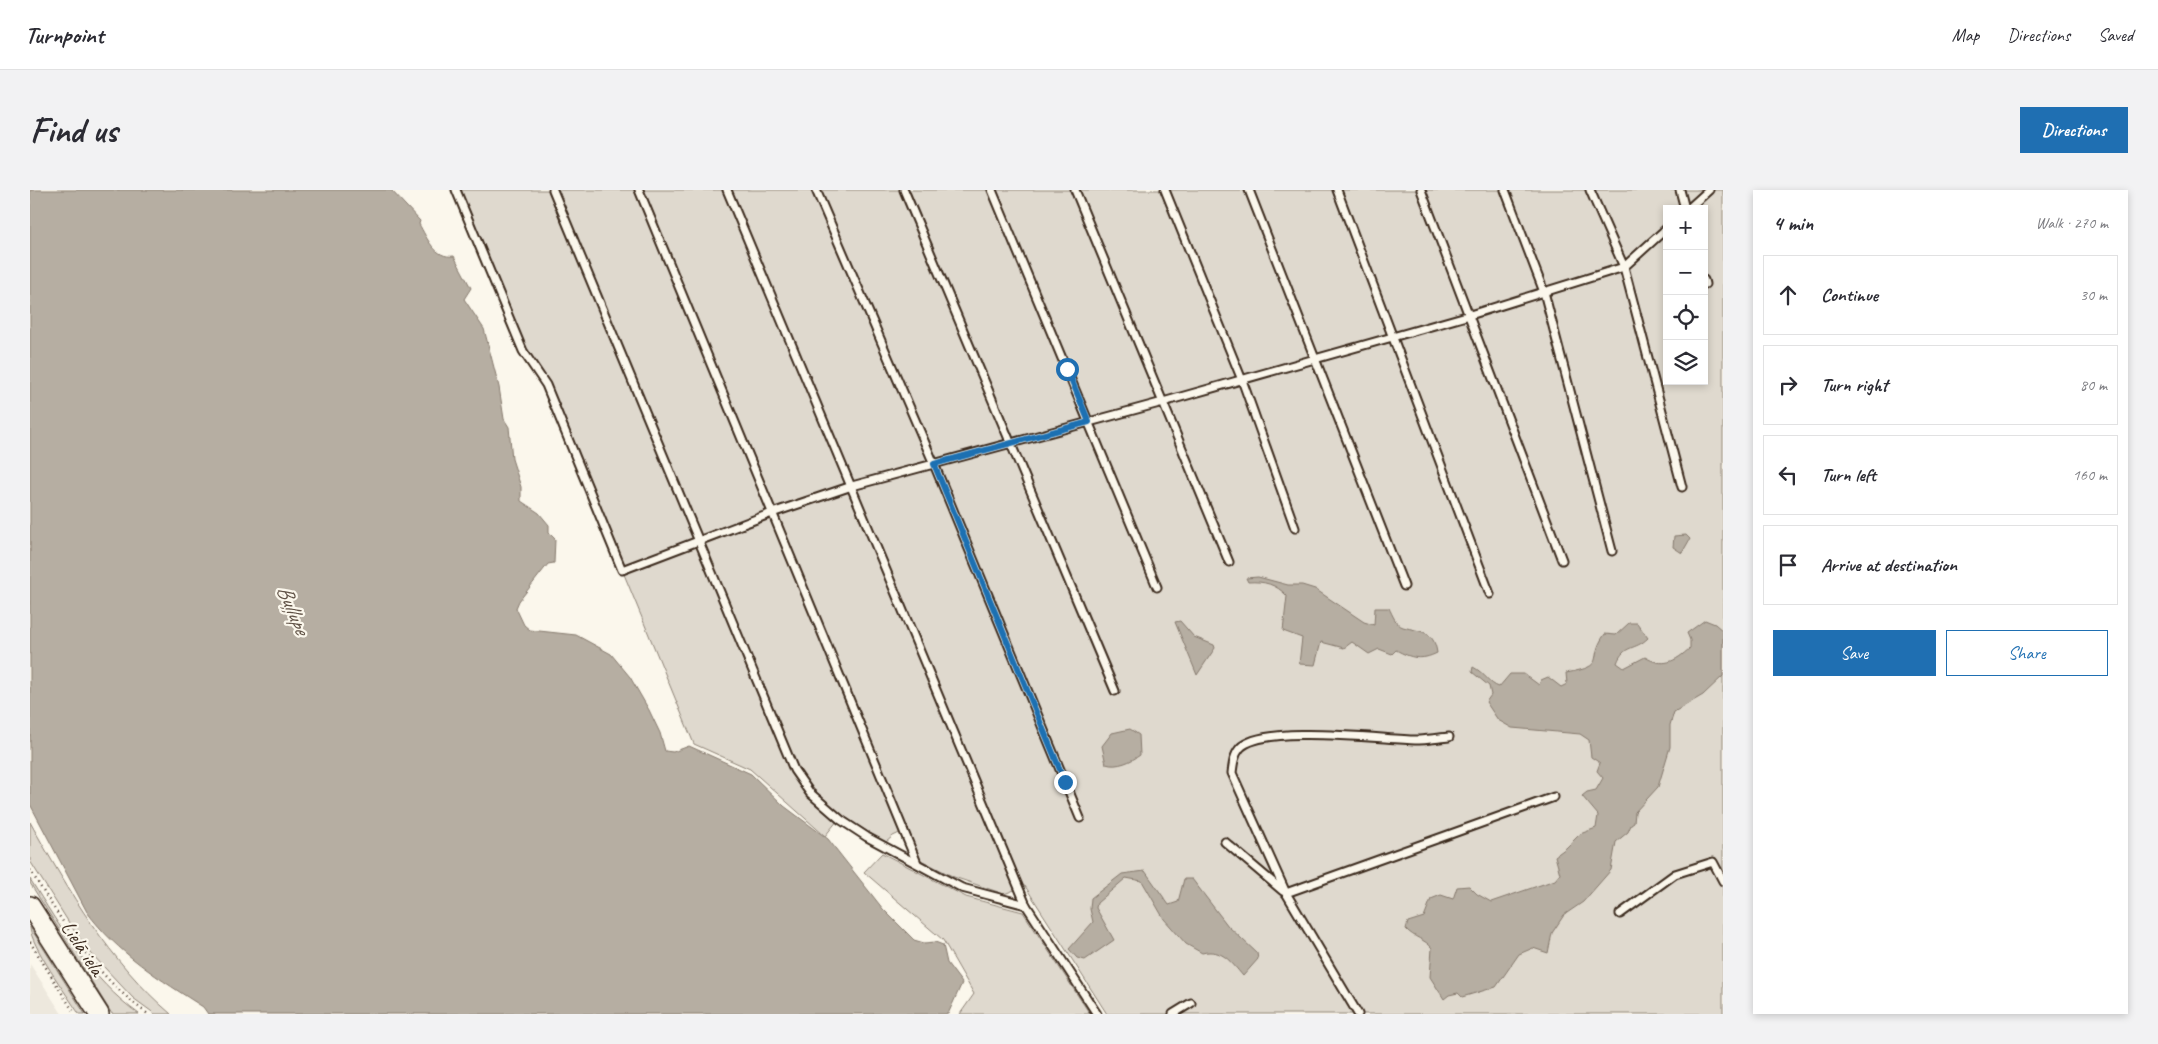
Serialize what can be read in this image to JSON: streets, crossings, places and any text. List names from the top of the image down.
{
  "streets": {
    "main road": ["Lielā iela"]
  },
  "water": ["Buļļupe"],
  "page": {
    "header": "Turnpoint",
    "nav": ["Map", "Directions", "Saved"],
    "buttons": [
      "Directions",
      ["Save", "Share"]
    ],
    "title": "Find us",
    "heading": ["4 min", "Walk · 270 m"],
    "map_buttons": ["+", "−"],
    "list": [
      ["Continue", "30 m"],
      ["Turn right", "80 m"],
      ["Turn left", "160 m"],
      "Arrive at destination"
    ]
  }
}
